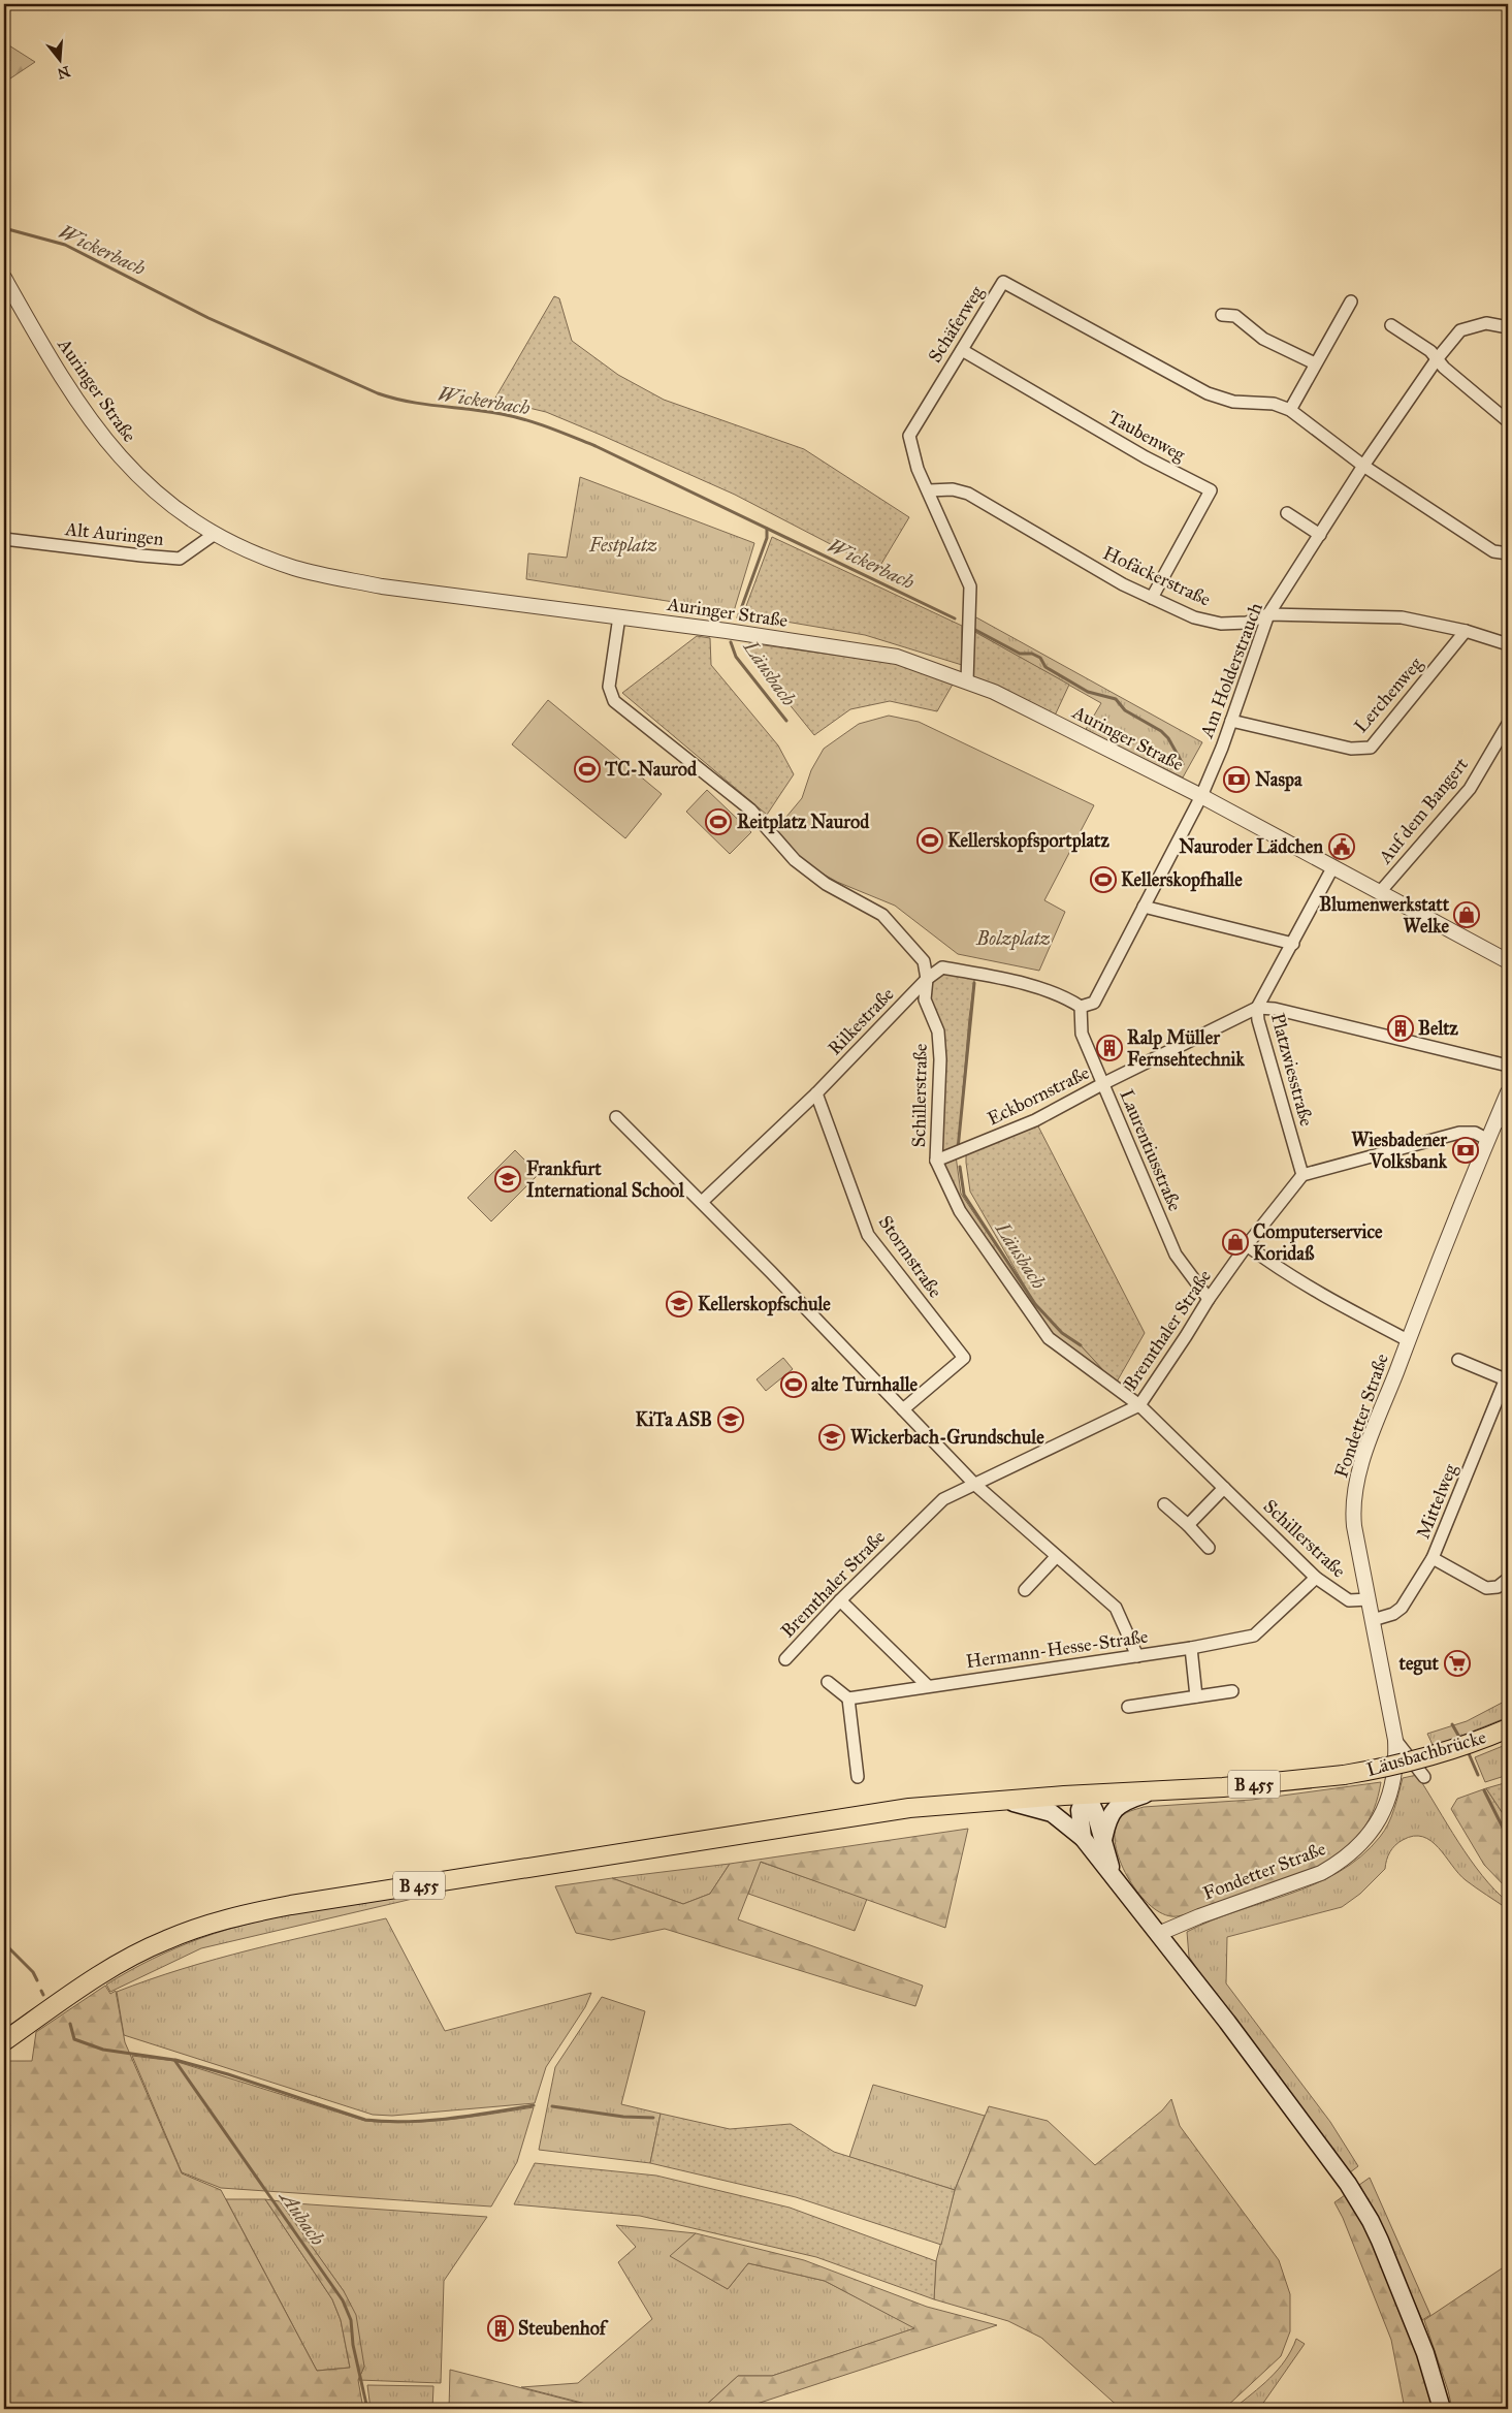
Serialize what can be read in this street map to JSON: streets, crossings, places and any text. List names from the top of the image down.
{
  "streets": {
    "main road": ["Läusbachbrücke", "B 455"],
    "street": [
      "Schäferweg",
      "Auringer Straße",
      "Taubenweg",
      "Alt Auringen",
      "Hofäckerstraße",
      "Am Holderstrauch",
      "Lerchenweg",
      "Auf dem Bangert",
      "Rilkestraße",
      "Platzwiesstraße",
      "Schillerstraße",
      "Eckbornstraße",
      "Laurentiusstraße",
      "Stormstraße",
      "Bremthaler Straße",
      "Fondetter Straße",
      "Mittelweg",
      "Hermann-Hesse-Straße"
    ]
  },
  "crossings": [
    ["Schäferweg", "Auringer Straße"],
    ["Schäferweg", "Taubenweg"],
    ["Schäferweg", "Hofäckerstraße"],
    ["Schäferweg", "Am Holderstrauch"],
    ["Auringer Straße", "Alt Auringen"],
    ["Auringer Straße", "Am Holderstrauch"],
    ["Auringer Straße", "Auf dem Bangert"],
    ["Auringer Straße", "Platzwiesstraße"],
    ["Auringer Straße", "Schillerstraße"],
    ["Taubenweg", "Hofäckerstraße"],
    ["Hofäckerstraße", "Am Holderstrauch"],
    ["Hofäckerstraße", "Lerchenweg"],
    ["Am Holderstrauch", "Lerchenweg"],
    ["Rilkestraße", "Schillerstraße"],
    ["Rilkestraße", "Laurentiusstraße"],
    ["Rilkestraße", "Stormstraße"],
    ["Platzwiesstraße", "Eckbornstraße"],
    ["Platzwiesstraße", "Bremthaler Straße"],
    ["Schillerstraße", "Eckbornstraße"],
    ["Schillerstraße", "Bremthaler Straße"],
    ["Schillerstraße", "Fondetter Straße"],
    ["Schillerstraße", "Hermann-Hesse-Straße"],
    ["Eckbornstraße", "Laurentiusstraße"],
    ["Laurentiusstraße", "Bremthaler Straße"],
    ["Fondetter Straße", "Mittelweg"],
    ["Läusbachbrücke", "B 455"]
  ],
  "water": ["Wickerbach", "Läusbach", "Aubach"],
  "parks": ["Festplatz", "Bolzplatz"],
  "places": {
    "sports": [
      "TC-Naurod",
      "Reitplatz Naurod",
      "Kellerskopfsportplatz",
      "Kellerskopfhalle",
      "alte Turnhalle"
    ],
    "bank": ["Naspa", "Wiesbadener Volksbank"],
    "public building": ["Nauroder Lädchen"],
    "shop": ["Blumenwerkstatt Welke", "Computerservice Koridaß"],
    "building": ["Beltz", "Ralp Müller Fernsehtechnik", "Steubenhof"],
    "school or university": [
      "Frankfurt International School",
      "Kellerskopfschule",
      "KiTa ASB",
      "Wickerbach-Grundschule"
    ],
    "supermarket": ["tegut"]
  },
  "north": "bottom"
}
